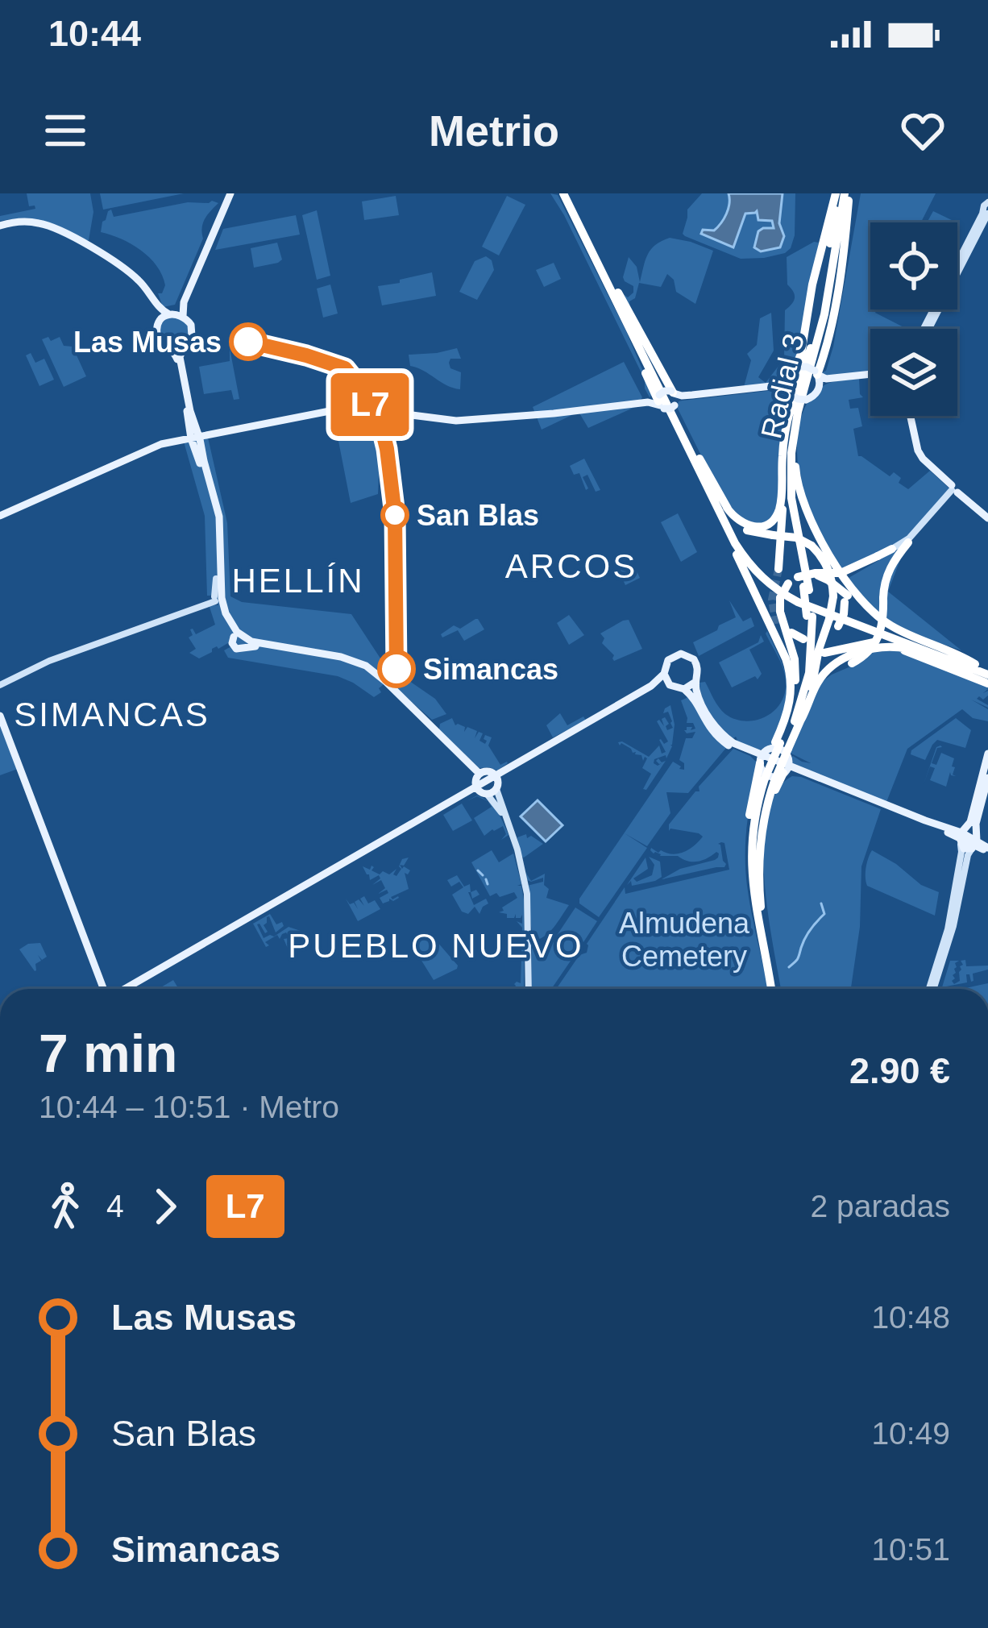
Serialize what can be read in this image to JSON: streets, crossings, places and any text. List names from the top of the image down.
{
  "streets": {
    "highway": ["Radial 3"]
  },
  "districts": [
    "ARCOS",
    "HELLÍN",
    "SIMANCAS",
    "PUEBLO NUEVO"
  ],
  "parks": ["Almudena Cemetery"],
  "places": ["Las Musas", "San Blas", "Simancas"],
  "lines": ["metro line L7"],
  "page": {
    "status": "10:44",
    "header": "Metrio",
    "on_map": "L7",
    "heading": ["7 min", "10:44 – 10:51 · Metro", "2.90 €"],
    "legs": ["4", "L7", "2 paradas"],
    "list": [
      {
        "name": "Las Musas",
        "value": "10:48"
      },
      {
        "name": "San Blas",
        "value": "10:49"
      },
      {
        "name": "Simancas",
        "value": "10:51"
      }
    ]
  }
}
